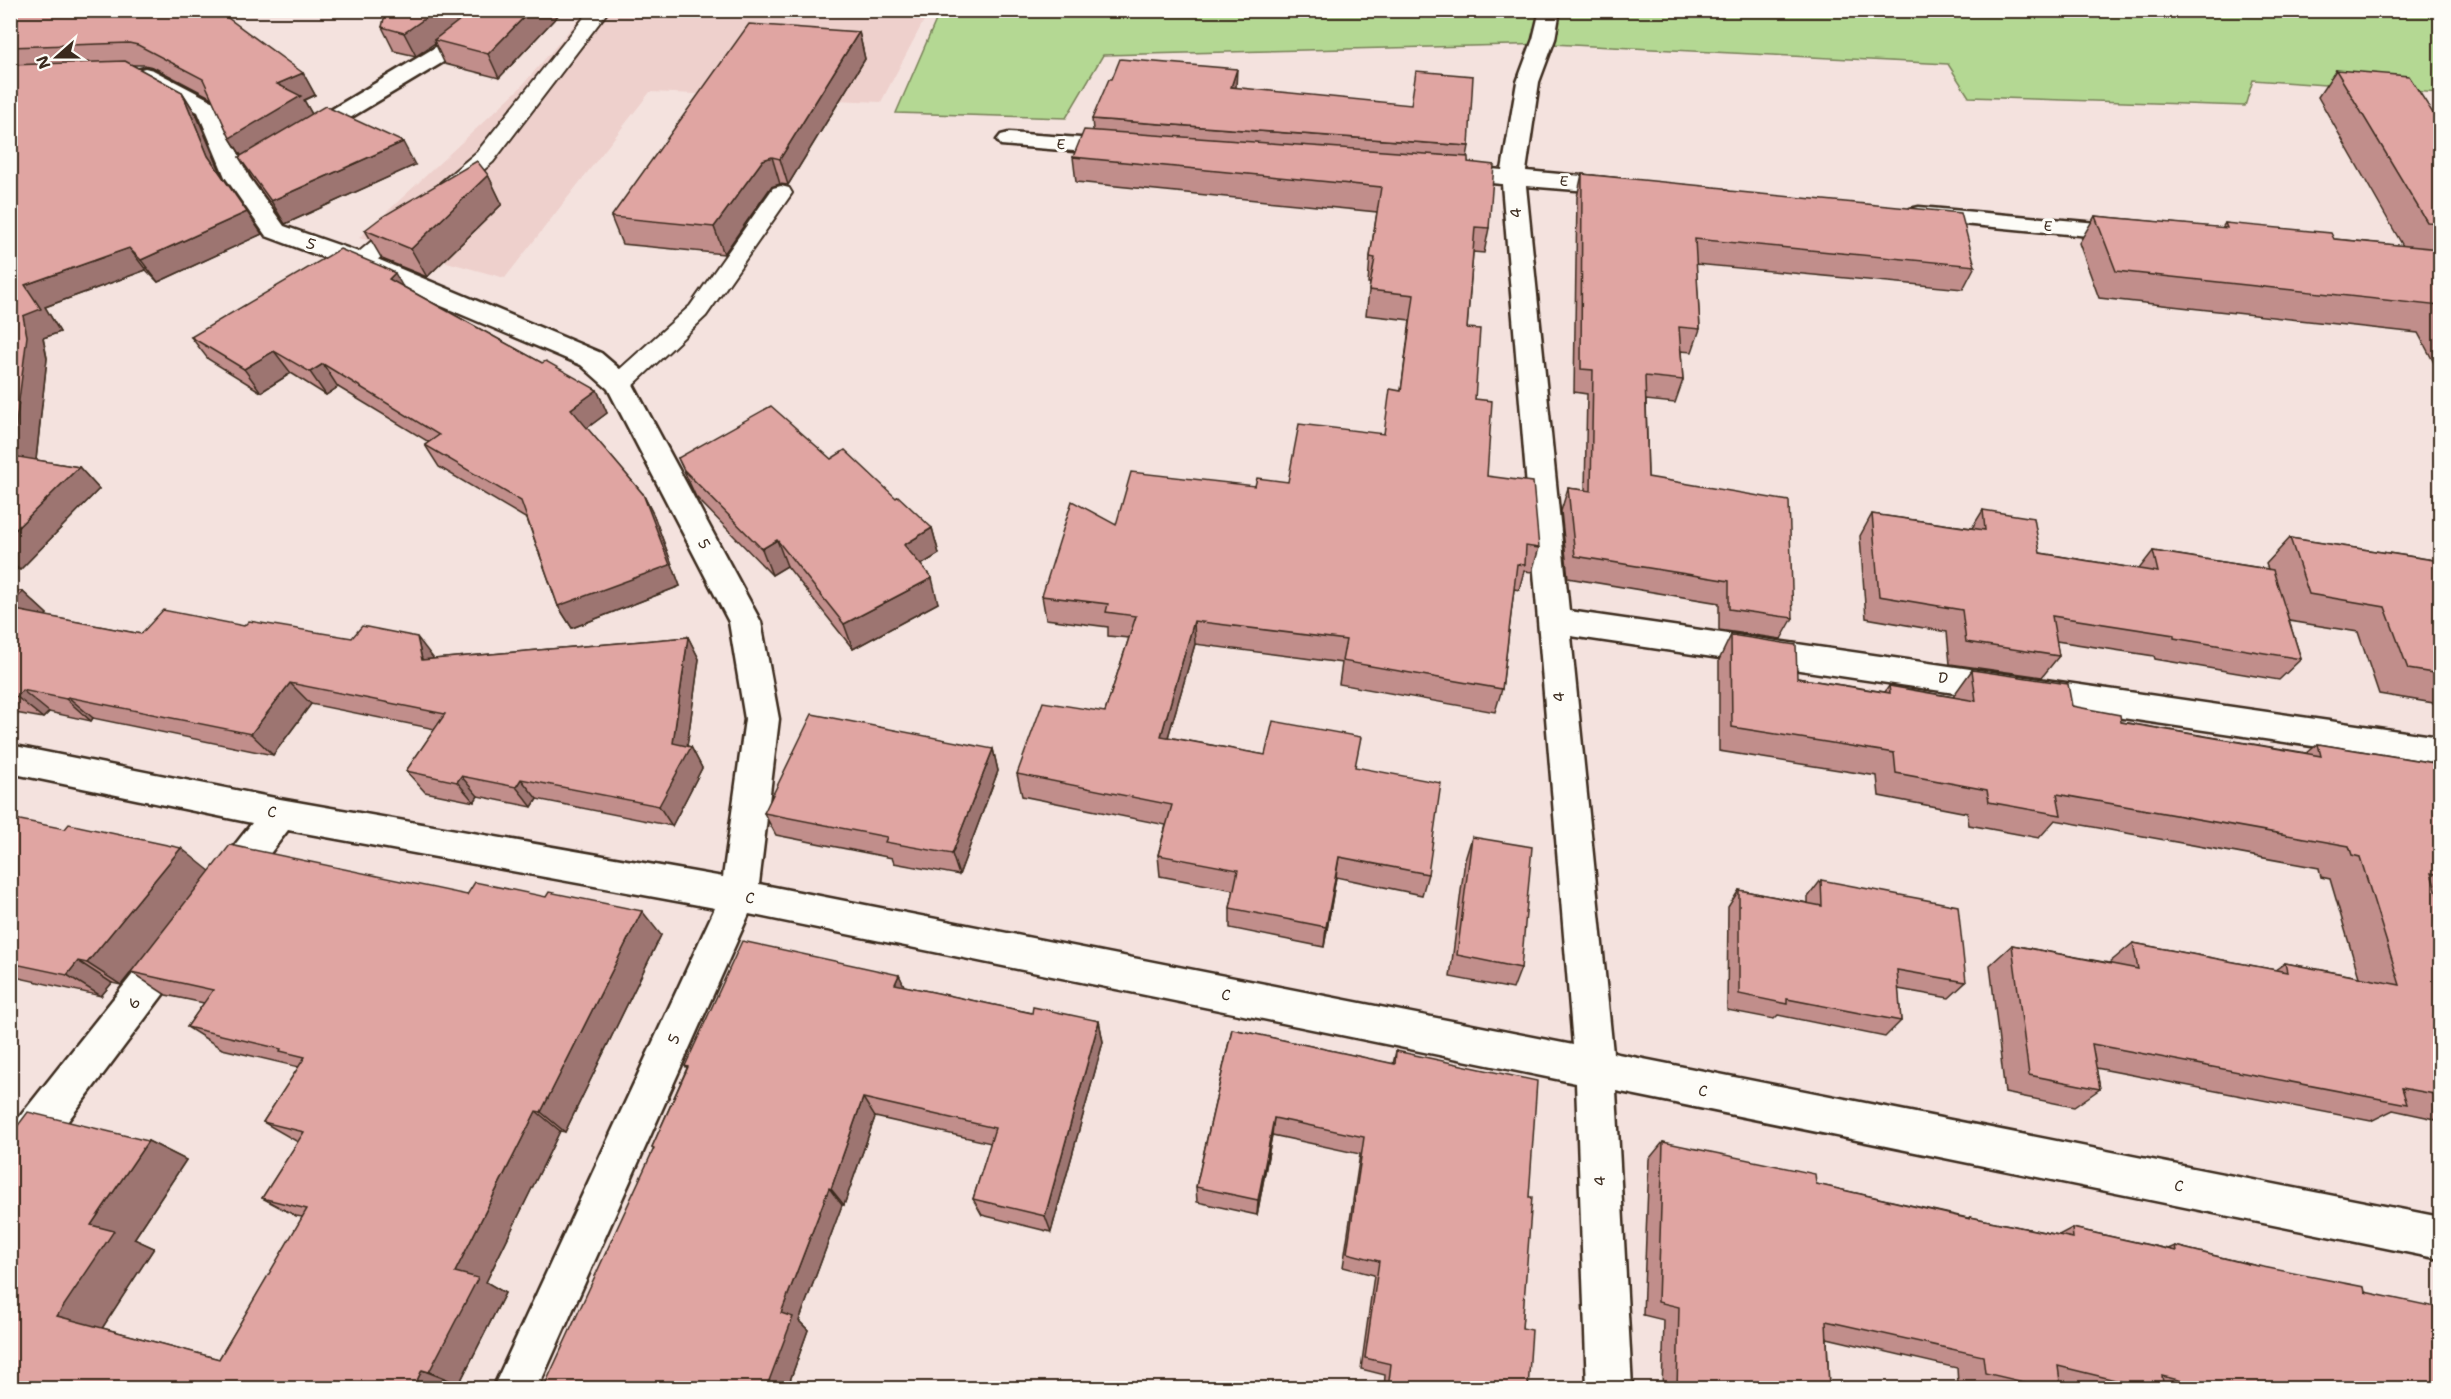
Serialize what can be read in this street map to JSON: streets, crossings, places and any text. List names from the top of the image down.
{
  "streets": {
    "street": [
      "E",
      "4",
      "5",
      "D",
      "C",
      "6"
    ]
  },
  "crossings": [
    ["E", "4"],
    ["4", "D"],
    ["4", "C"],
    ["5", "C"],
    ["C", "6"]
  ],
  "north": "left"
}
